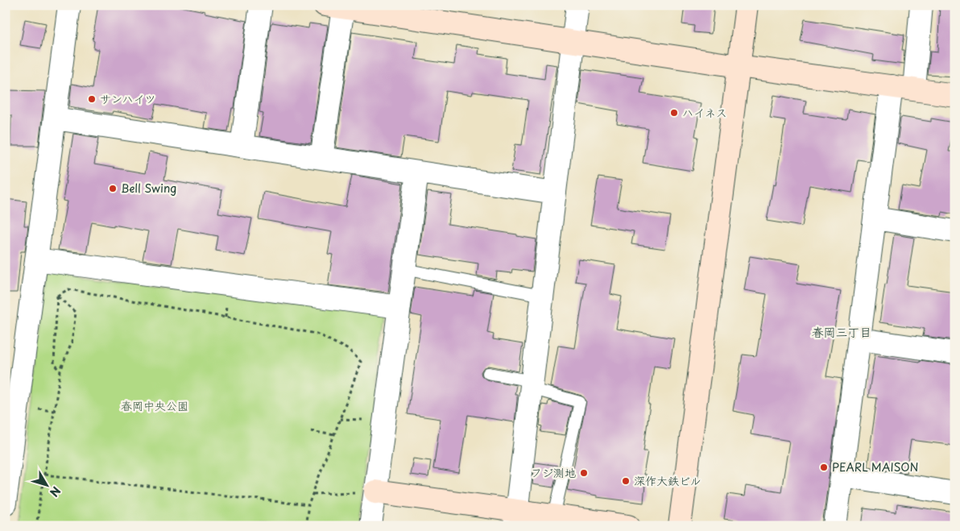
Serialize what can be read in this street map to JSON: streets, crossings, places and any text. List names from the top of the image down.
{
  "districts": ["春岡三丁目"],
  "parks": ["春岡中央公園"],
  "places": [
    "サンハイツ",
    "ハイネス",
    "Bell Swing",
    "PEARL MAISON",
    "フジ測地",
    "深作大鉄ビル"
  ],
  "north": "bottom right"
}
